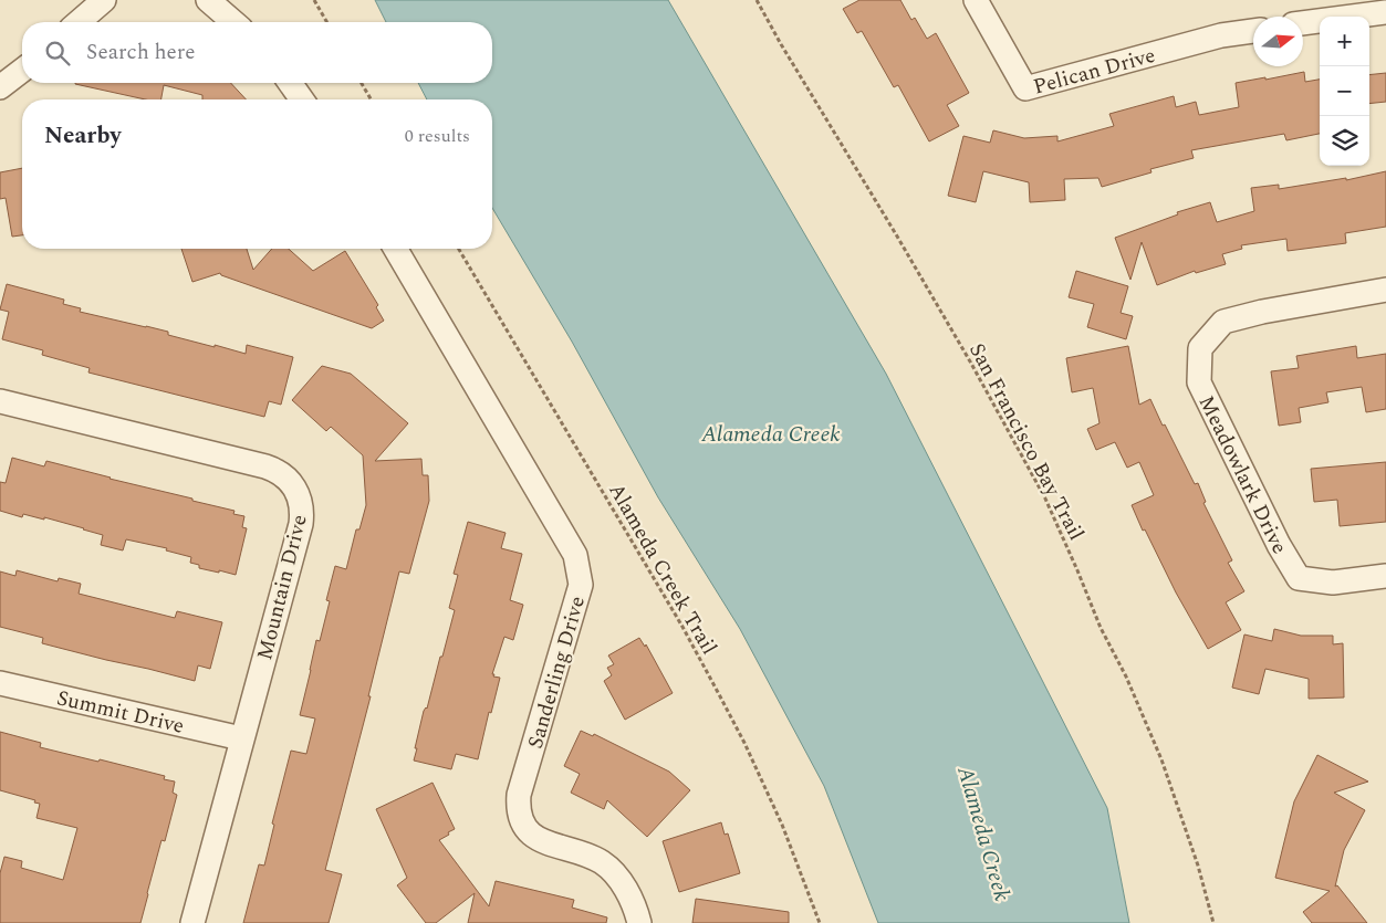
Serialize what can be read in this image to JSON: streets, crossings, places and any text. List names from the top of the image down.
{
  "streets": {
    "street": [
      "Pelican Drive",
      "Meadowlark Drive",
      "Mountain Drive",
      "Sanderling Drive",
      "Summit Drive"
    ],
    "path": ["San Francisco Bay Trail", "Alameda Creek Trail"]
  },
  "crossings": [
    ["Mountain Drive", "Summit Drive"]
  ],
  "water": ["Alameda Creek"],
  "north": "right",
  "page": {
    "map_buttons": ["+", "−"],
    "search": "Search here",
    "heading": ["Nearby", "0 results"]
  }
}
